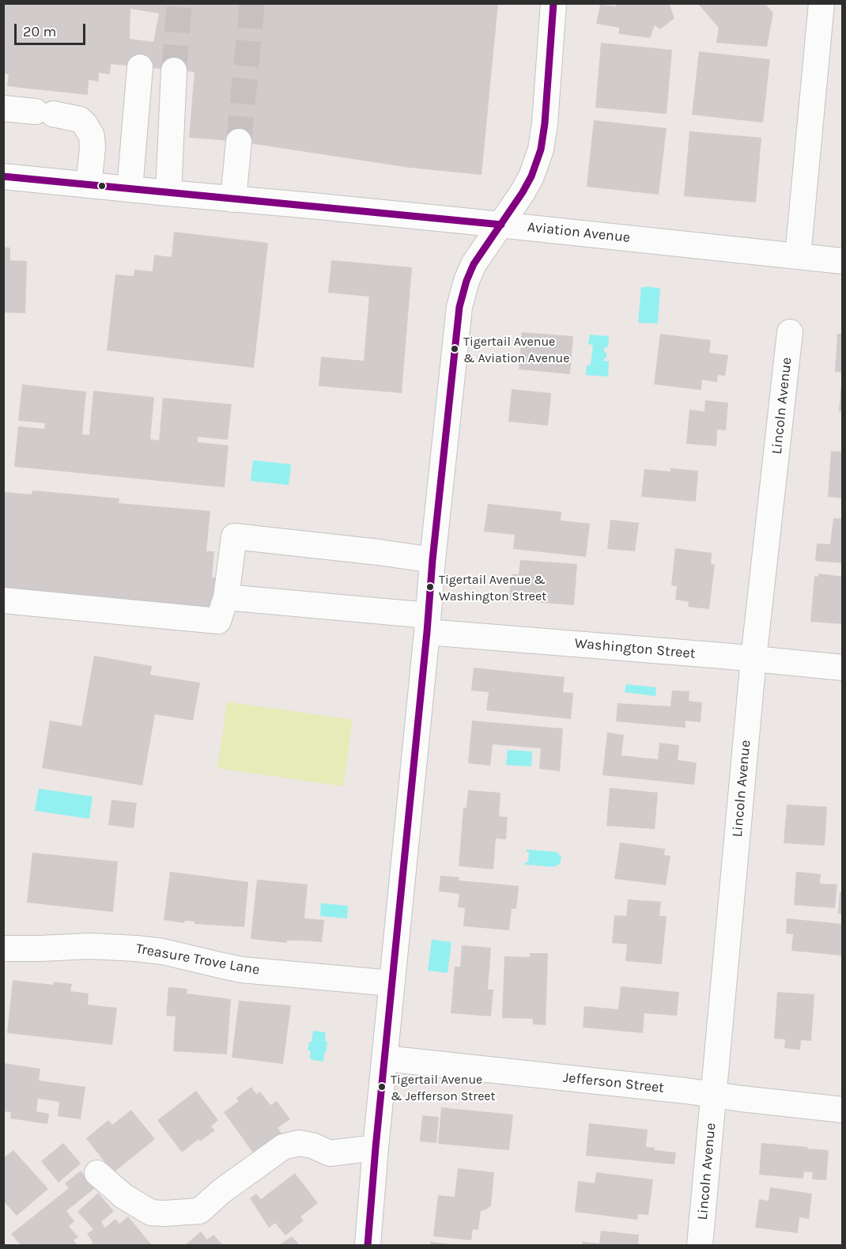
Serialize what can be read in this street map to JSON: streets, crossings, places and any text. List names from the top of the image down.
{
  "streets": {
    "street": [
      "Aviation Avenue",
      "Lincoln Avenue",
      "Washington Street",
      "Treasure Trove Lane",
      "Jefferson Street"
    ]
  },
  "crossings": [
    ["Lincoln Avenue", "Washington Street"],
    ["Lincoln Avenue", "Jefferson Street"]
  ],
  "places": ["Tigertail Avenue & Aviation Avenue", "Tigertail Avenue & Washington Street", "Tigertail Avenue & Jefferson Street"],
  "scale_bar": "20 m"
}
